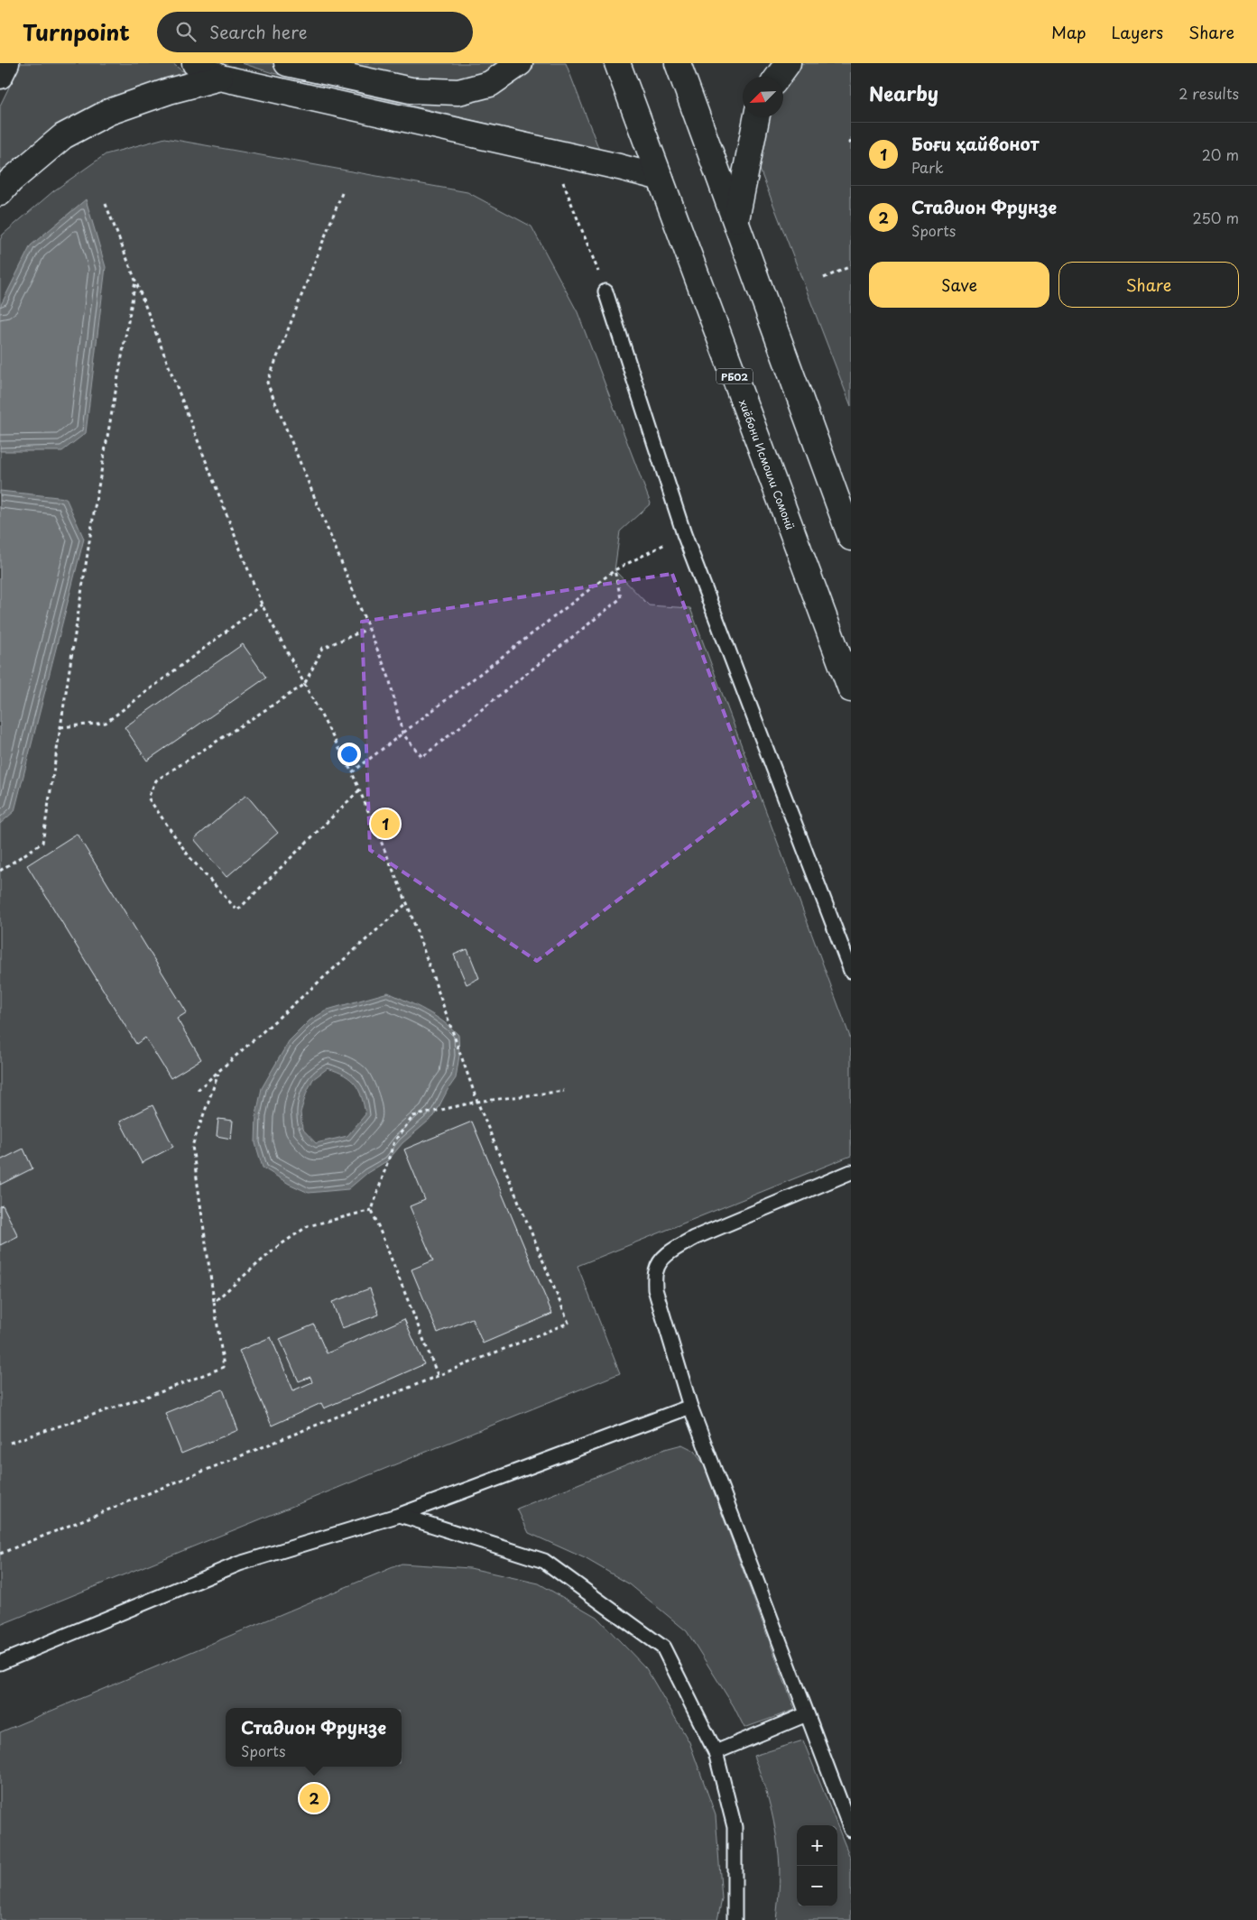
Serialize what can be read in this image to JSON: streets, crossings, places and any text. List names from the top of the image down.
{
  "streets": {
    "main road": ["РБ02", "хиёбони Исмоили Сомонӣ"]
  },
  "north": "bottom left",
  "page": {
    "header": "Turnpoint",
    "search": "Search here",
    "nav": ["Map", "Layers", "Share"],
    "heading": ["Nearby", "2 results"],
    "list": [
      {
        "mark": "1",
        "name": "Боғи ҳайвонот",
        "note": "Park",
        "value": "20 m"
      },
      {
        "mark": "2",
        "name": "Стадион Фрунзе",
        "note": "Sports",
        "value": "250 m"
      }
    ],
    "buttons": ["Save", "Share"],
    "pins": ["1", "2"],
    "popup": ["Стадион Фрунзе", "Sports"],
    "map_buttons": ["+", "−"]
  }
}
